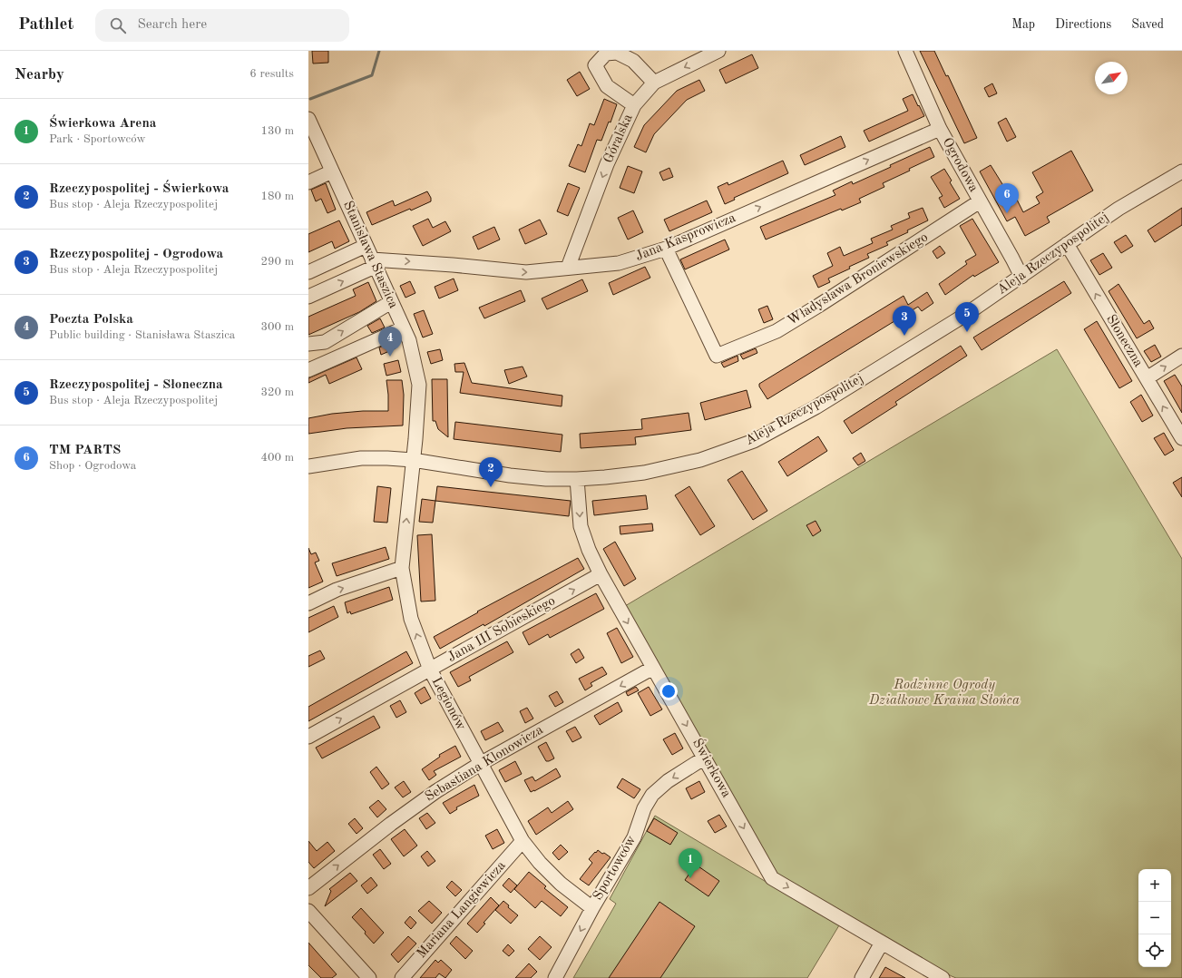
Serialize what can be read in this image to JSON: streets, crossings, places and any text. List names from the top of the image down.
{
  "streets": {
    "street": [
      "Góralska",
      "Ogrodowa",
      "Jana Kasprowicza",
      "Aleja Rzeczypospolitej",
      "Stanisława Staszica",
      "Władysława Broniewskiego",
      "Słoneczna",
      "Jana III Sobieskiego",
      "Legionów",
      "Sebastiana Klonowicza",
      "Świerkowa",
      "Sportowców",
      "Mariana Langiewicza"
    ]
  },
  "crossings": [
    ["Góralska", "Jana Kasprowicza"],
    ["Ogrodowa", "Jana Kasprowicza"],
    ["Ogrodowa", "Aleja Rzeczypospolitej"],
    ["Ogrodowa", "Władysława Broniewskiego"],
    ["Jana Kasprowicza", "Stanisława Staszica"],
    ["Jana Kasprowicza", "Władysława Broniewskiego"],
    ["Aleja Rzeczypospolitej", "Stanisława Staszica"],
    ["Aleja Rzeczypospolitej", "Słoneczna"],
    ["Aleja Rzeczypospolitej", "Legionów"],
    ["Aleja Rzeczypospolitej", "Świerkowa"],
    ["Stanisława Staszica", "Legionów"],
    ["Jana III Sobieskiego", "Legionów"],
    ["Jana III Sobieskiego", "Świerkowa"],
    ["Legionów", "Sebastiana Klonowicza"],
    ["Legionów", "Sportowców"],
    ["Legionów", "Mariana Langiewicza"],
    ["Sebastiana Klonowicza", "Świerkowa"],
    ["Świerkowa", "Sportowców"]
  ],
  "one_way": [
    "Góralska",
    "Jana Kasprowicza",
    "Słoneczna",
    "Jana III Sobieskiego",
    "Legionów",
    "Świerkowa",
    "Sportowców"
  ],
  "parks": ["Rodzinne Ogrody Działkowe Kraina Słońca"],
  "north": "top right",
  "page": {
    "header": "Pathlet",
    "search": "Search here",
    "nav": ["Map", "Directions", "Saved"],
    "heading": ["Nearby", "6 results"],
    "list": [
      {
        "mark": "1",
        "name": "Świerkowa Arena",
        "note": "Park · Sportowców",
        "value": "130 m"
      },
      {
        "mark": "2",
        "name": "Rzeczypospolitej - Świerkowa",
        "note": "Bus stop · Aleja Rzeczypospolitej",
        "value": "180 m"
      },
      {
        "mark": "3",
        "name": "Rzeczypospolitej - Ogrodowa",
        "note": "Bus stop · Aleja Rzeczypospolitej",
        "value": "290 m"
      },
      {
        "mark": "4",
        "name": "Poczta Polska",
        "note": "Public building · Stanisława Staszica",
        "value": "300 m"
      },
      {
        "mark": "5",
        "name": "Rzeczypospolitej - Słoneczna",
        "note": "Bus stop · Aleja Rzeczypospolitej",
        "value": "320 m"
      },
      {
        "mark": "6",
        "name": "TM PARTS",
        "note": "Shop · Ogrodowa",
        "value": "400 m"
      }
    ],
    "pins": [
      "6",
      "5",
      "3",
      "4",
      "2",
      "1"
    ],
    "map_buttons": ["+", "−"]
  }
}
